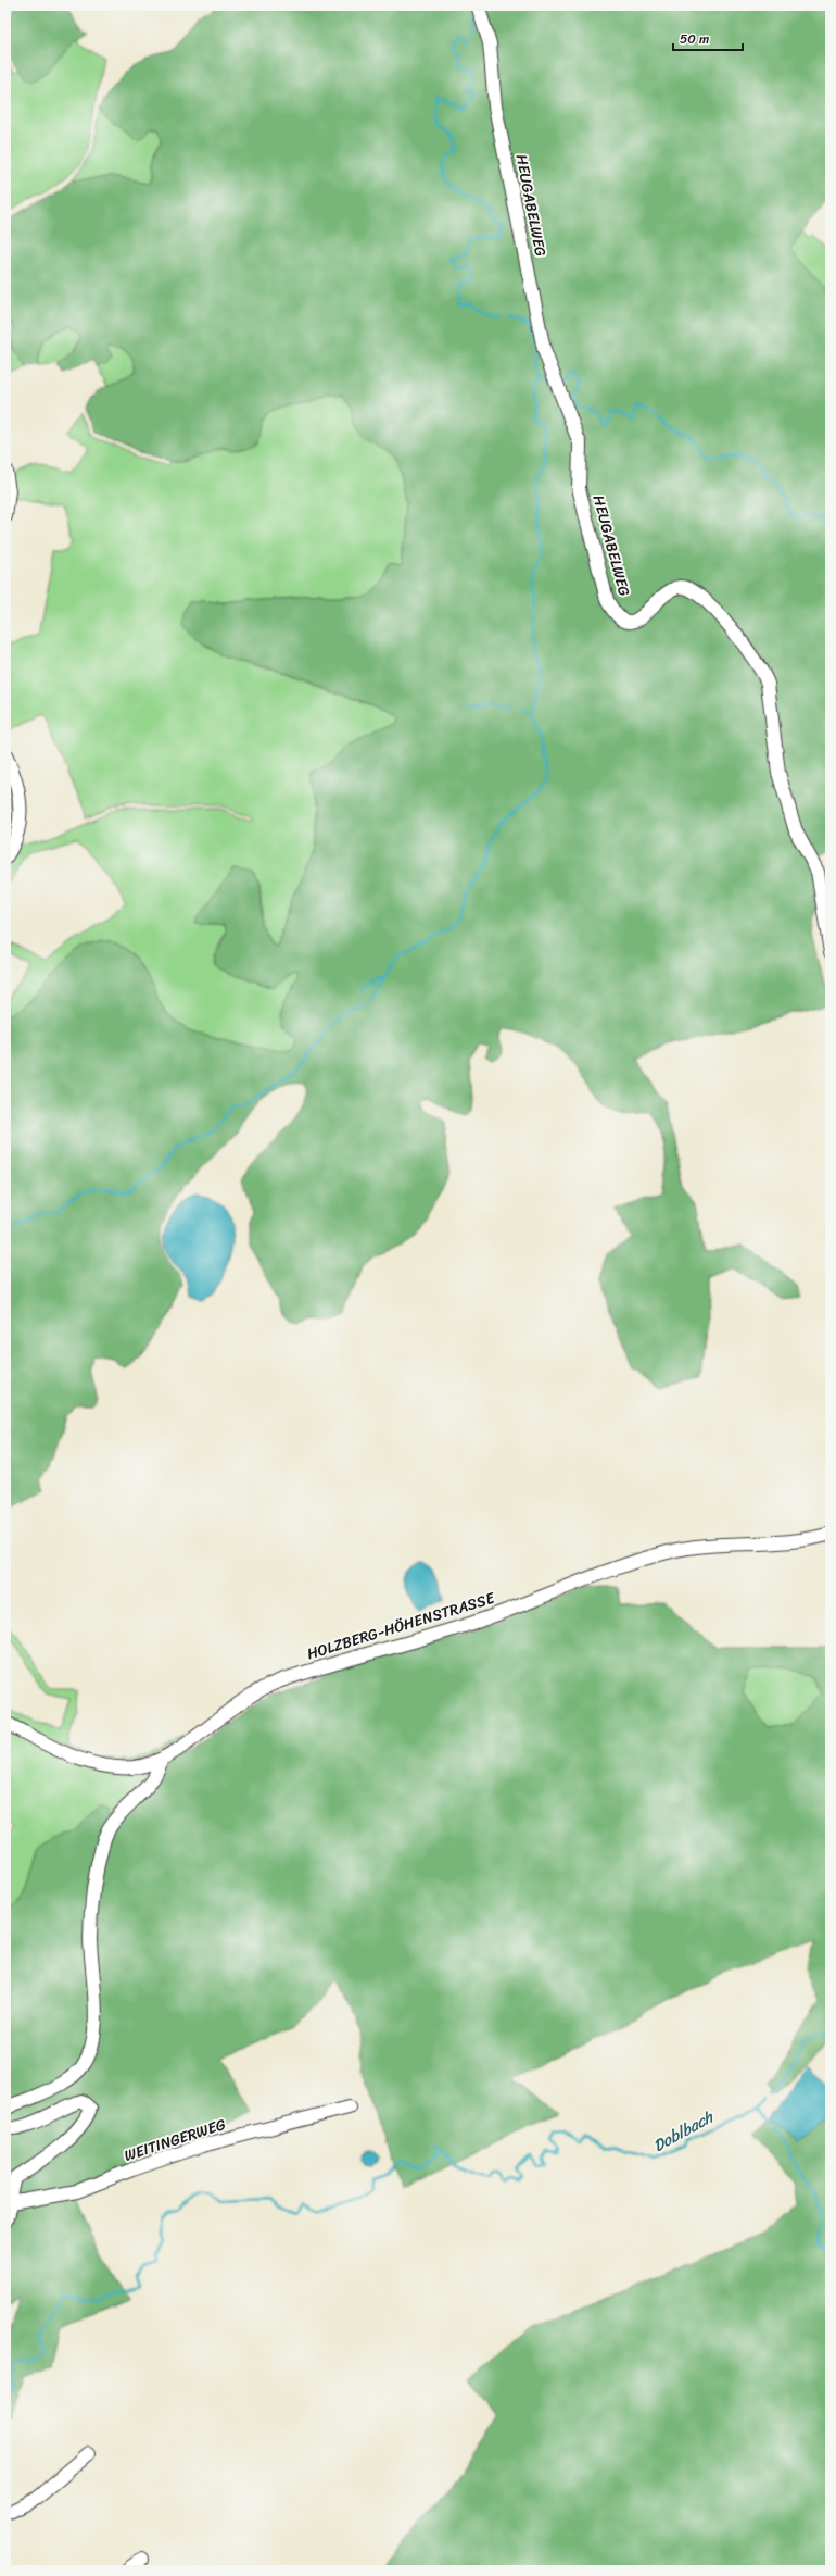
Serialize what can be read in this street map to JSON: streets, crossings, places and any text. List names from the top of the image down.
{
  "streets": {
    "street": ["HEUGABELWEG", "HOLZBERG-HÖHENSTRASSE", "WEITINGERWEG"]
  },
  "water": ["Doblbach"],
  "scale_bar": "50 m"
}
